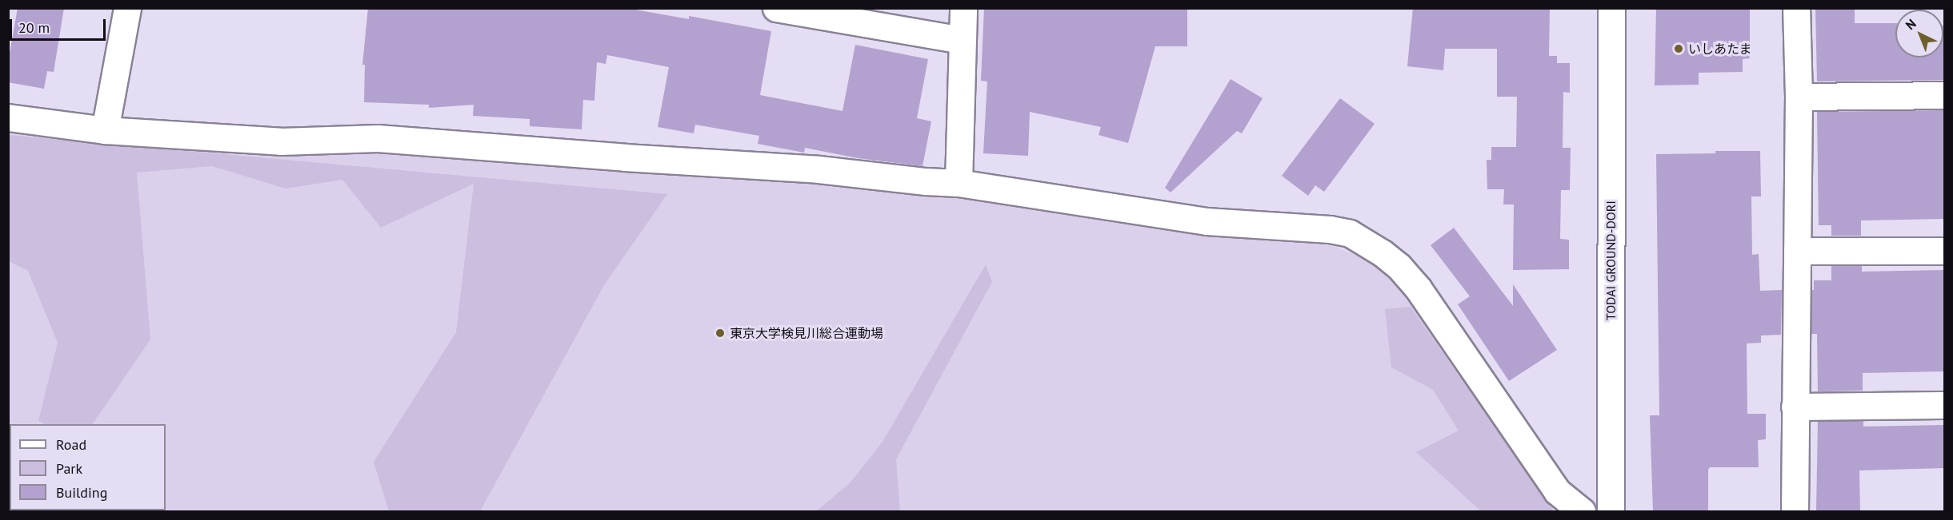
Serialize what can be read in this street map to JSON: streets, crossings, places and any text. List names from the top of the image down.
{
  "streets": {
    "street": ["TODAI GROUND-DORI"]
  },
  "places": ["いしあたま", "東京大学検見川総合運動場"],
  "legend": ["Road", "Park", "Building"],
  "scale_bar": "20 m",
  "north": "top left"
}
